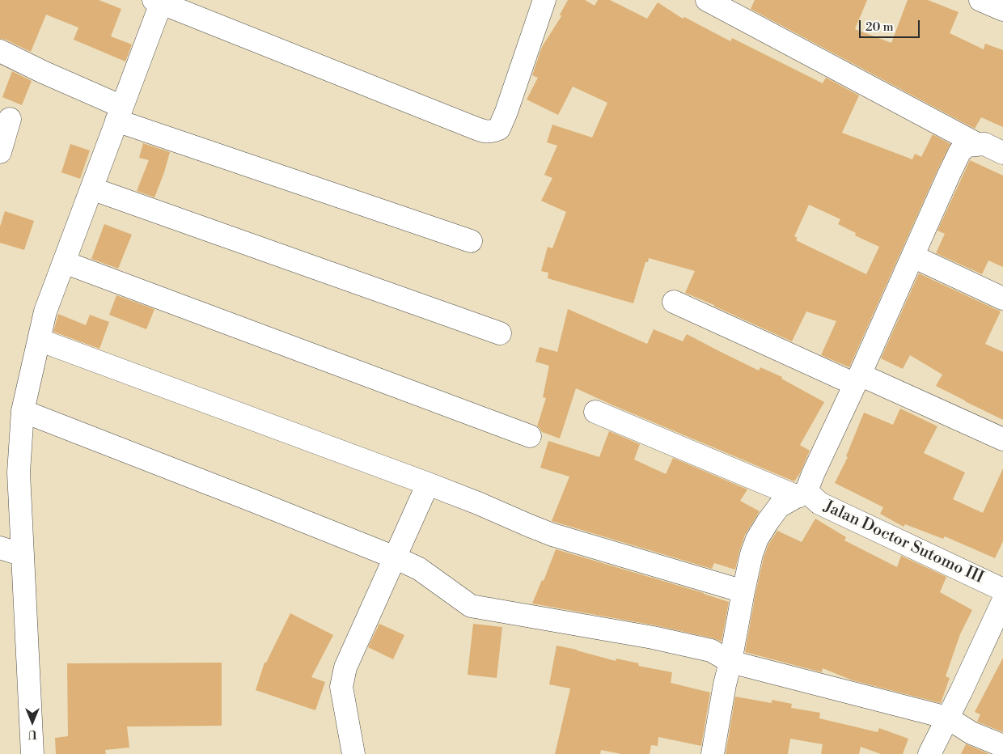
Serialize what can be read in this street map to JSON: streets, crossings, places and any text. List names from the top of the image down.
{
  "streets": {
    "street": ["Jalan Doctor Sutomo III"]
  },
  "scale_bar": "20 m",
  "north": "bottom"
}
